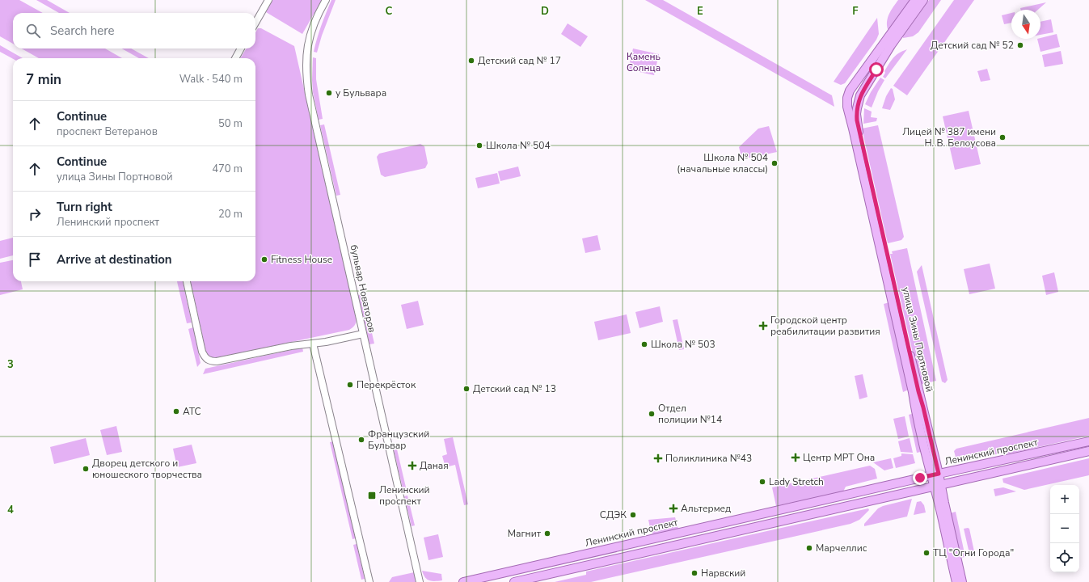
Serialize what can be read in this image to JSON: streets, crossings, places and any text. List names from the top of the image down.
{
  "streets": {
    "main road": ["улица Зины Портновой", "Ленинский проспект"],
    "street": ["бульвар Новаторов"]
  },
  "crossings": [
    ["улица Зины Портновой", "Ленинский проспект"]
  ],
  "parks": ["Камень Солнца"],
  "places": {
    "other": [
      "Детский сад № 52",
      "Детский сад № 17",
      "у Бульвара",
      "Лицей № 387 имени Н. В. Белоусова",
      "Школа № 504",
      "Школа № 504 (начальные классы)",
      "Fitness House",
      "Школа № 503",
      "Перекрёсток",
      "Детский сад № 13",
      "АТС",
      "Отдел полиции №14",
      "Французский Бульвар",
      "Дворец детского и юношеского творчества",
      "Lady Stretch",
      "СДЭК",
      "Магнит",
      "Марчеллис",
      "ТЦ \"Огни Города\"",
      "Нарвский"
    ],
    "health": [
      "Городской центр реабилитации развития",
      "Центр МРТ Она",
      "Поликлиника №43",
      "Даная",
      "Альтермед"
    ],
    "transit": ["Ленинский проспект"]
  },
  "north": "bottom",
  "page": {
    "search": "Search here",
    "heading": ["7 min", "Walk · 540 m"],
    "list": [
      ["Continue", "проспект Ветеранов", "50 m"],
      ["Continue", "улица Зины Портновой", "470 m"],
      ["Turn right", "Ленинский проспект", "20 m"],
      "Arrive at destination"
    ],
    "map_buttons": ["+", "−"]
  },
  "grid": {
    "columns": [
      "C",
      "D",
      "E",
      "F"
    ],
    "rows": ["3", "4"]
  }
}
